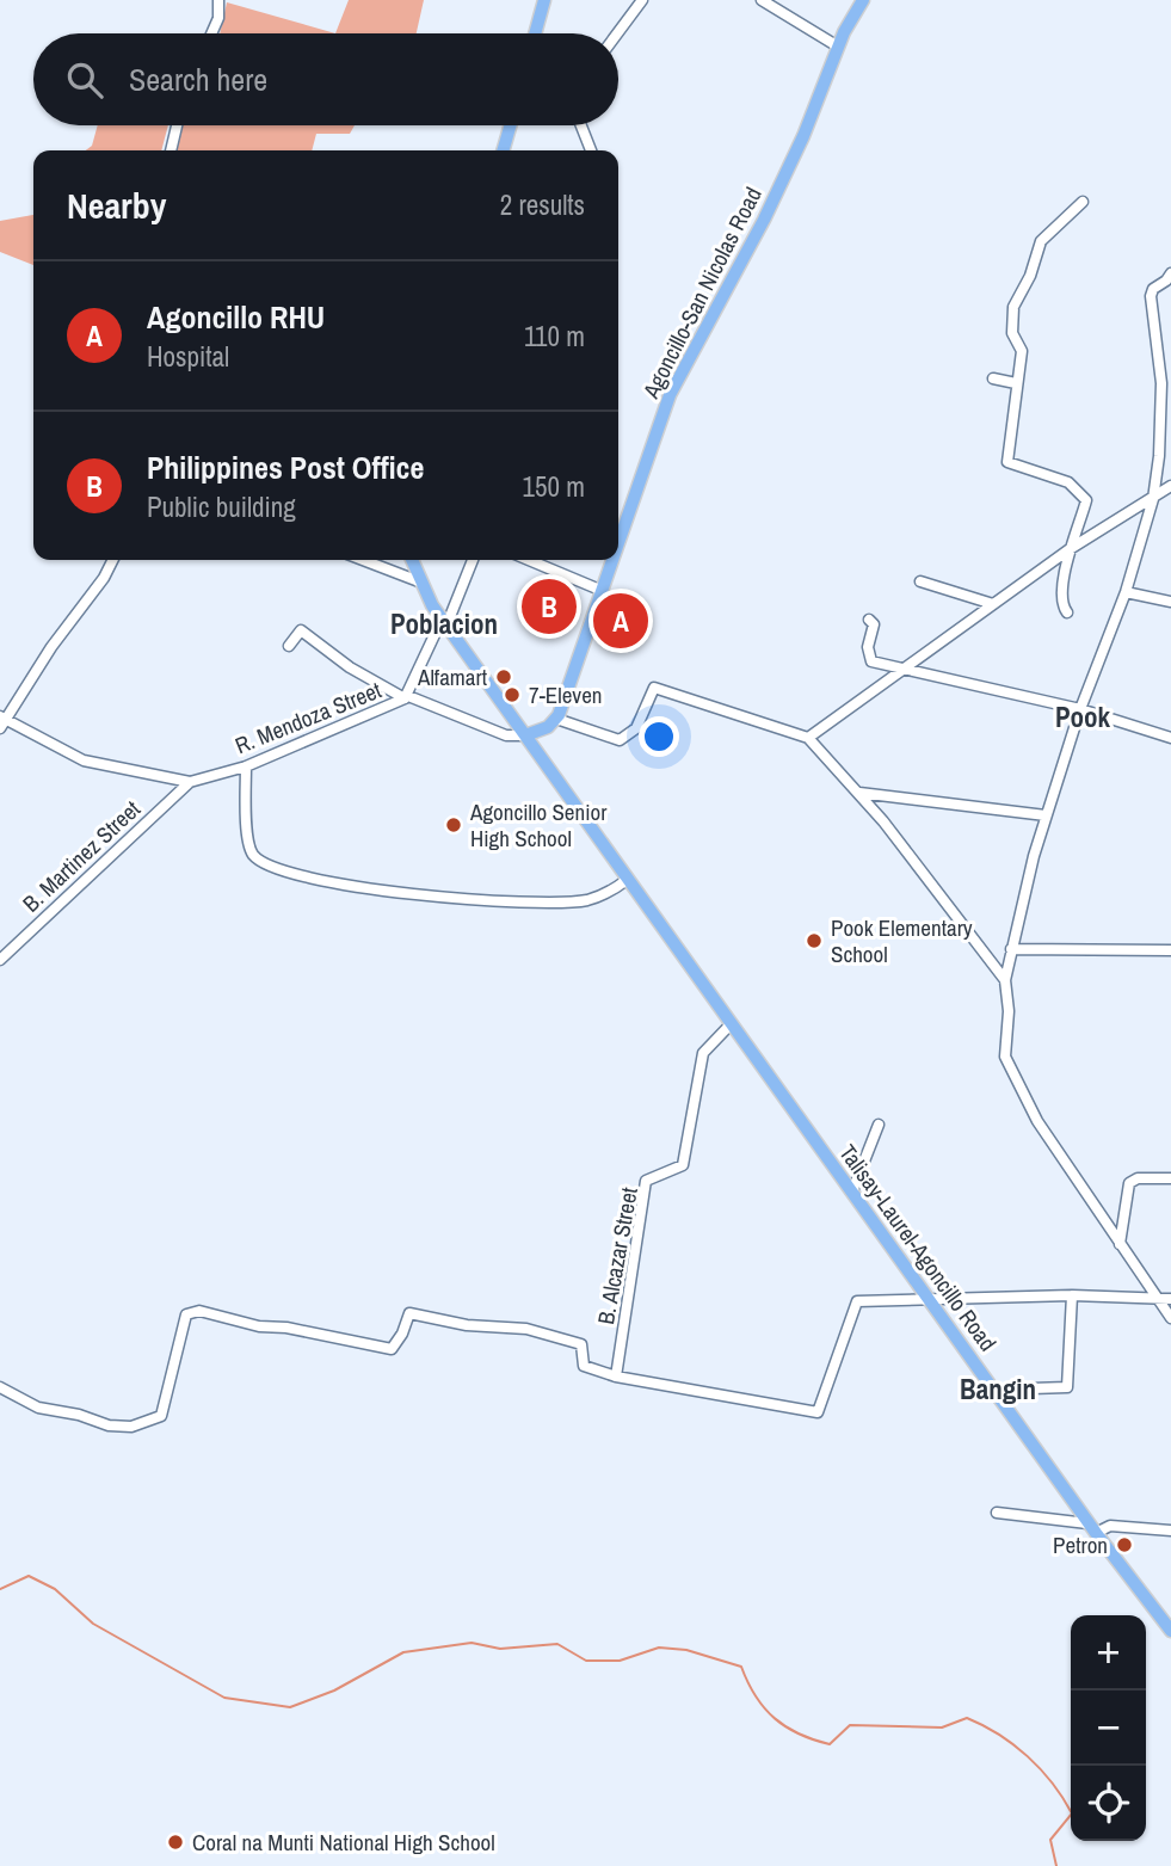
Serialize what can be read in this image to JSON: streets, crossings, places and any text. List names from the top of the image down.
{
  "streets": {
    "main road": ["Agoncillo-San Nicolas Road", "Talisay-Laurel-Agoncillo Road"],
    "street": ["R. Mendoza Street", "B. Martinez Street", "B. Alcazar Street"]
  },
  "crossings": [
    ["R. Mendoza Street", "B. Martinez Street"],
    ["R. Mendoza Street", "Talisay-Laurel-Agoncillo Road"],
    ["Talisay-Laurel-Agoncillo Road", "B. Alcazar Street"]
  ],
  "districts": ["Poblacion", "Pook", "Bangin"],
  "places": [
    "Alfamart",
    "7-Eleven",
    "Agoncillo Senior High School",
    "Pook Elementary School",
    "Petron",
    "Coral na Munti National High School"
  ],
  "page": {
    "search": "Search here",
    "heading": ["Nearby", "2 results"],
    "list": [
      {
        "mark": "A",
        "name": "Agoncillo RHU",
        "note": "Hospital",
        "value": "110 m"
      },
      {
        "mark": "B",
        "name": "Philippines Post Office",
        "note": "Public building",
        "value": "150 m"
      }
    ],
    "pins": ["B", "A"],
    "map_buttons": ["+", "−"]
  }
}
